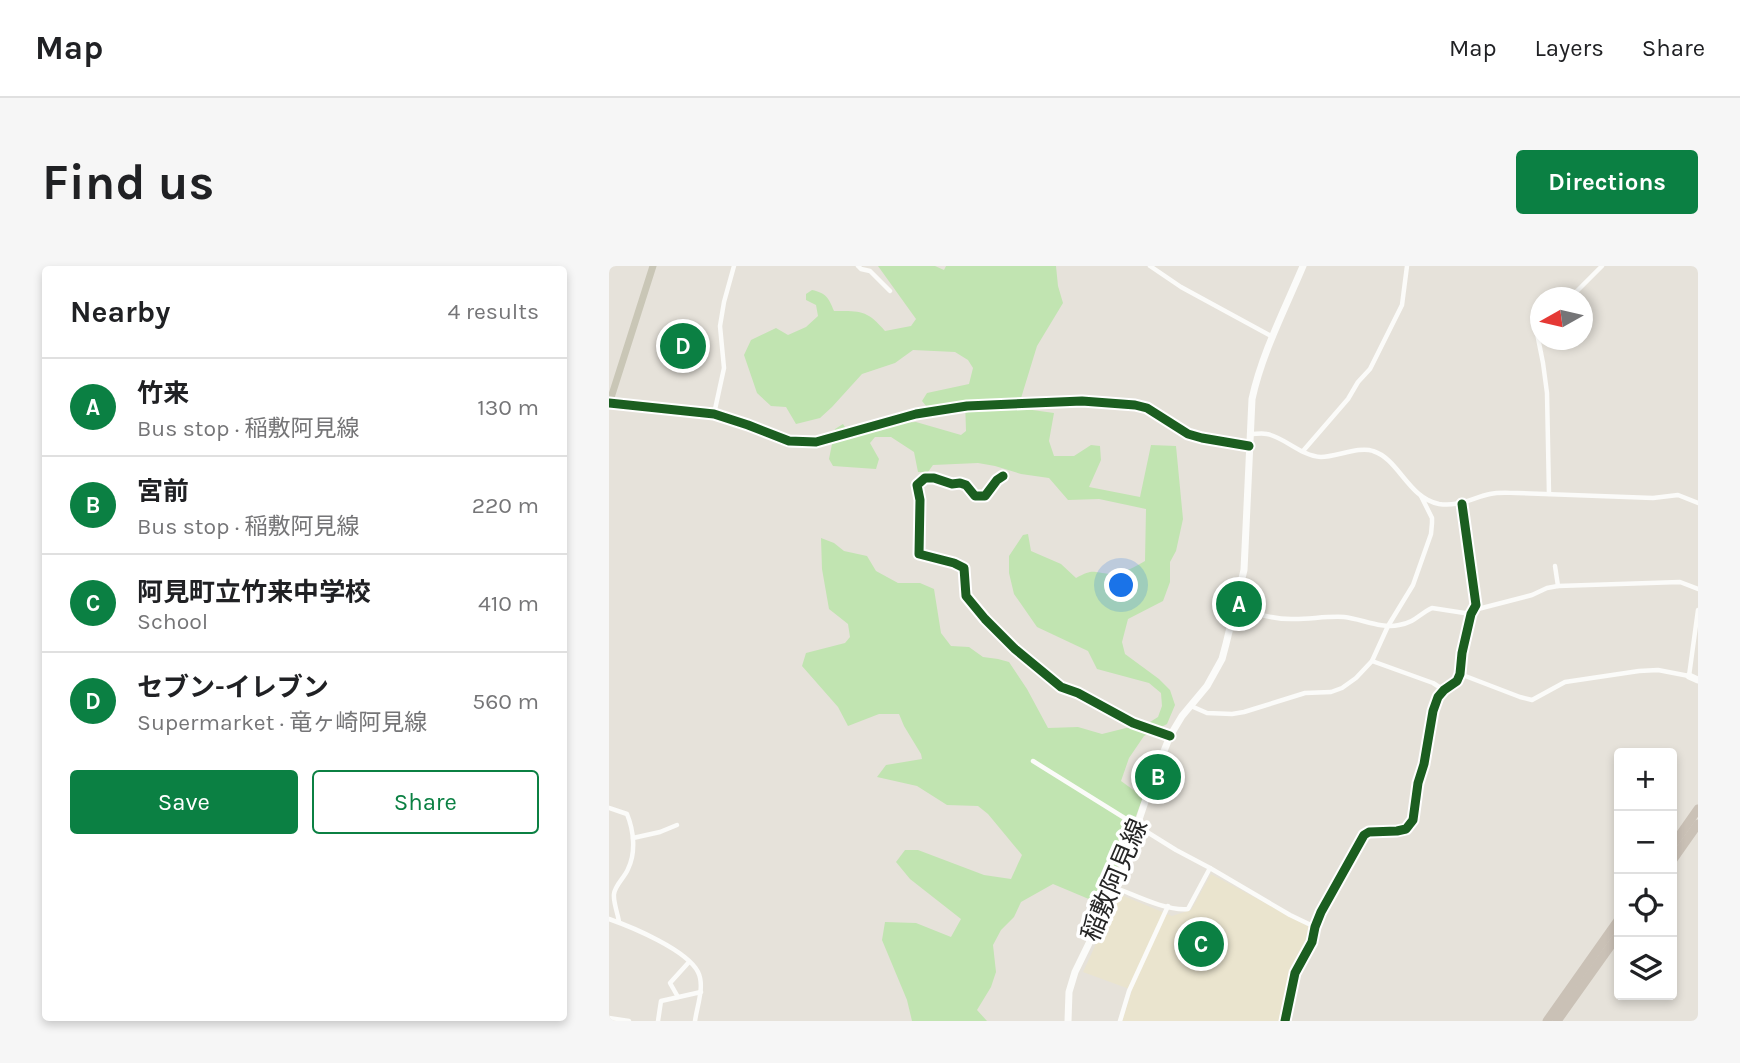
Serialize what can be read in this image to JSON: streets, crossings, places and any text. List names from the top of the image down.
{
  "streets": {
    "main road": ["稲敷阿見線"]
  },
  "north": "left",
  "page": {
    "header": "Map",
    "nav": ["Map", "Layers", "Share"],
    "buttons": [
      "Directions",
      ["Save", "Share"]
    ],
    "title": "Find us",
    "heading": ["Nearby", "4 results"],
    "pins": [
      "D",
      "A",
      "B",
      "C"
    ],
    "list": [
      {
        "mark": "A",
        "name": "竹来",
        "note": "Bus stop · 稲敷阿見線",
        "value": "130 m"
      },
      {
        "mark": "B",
        "name": "宮前",
        "note": "Bus stop · 稲敷阿見線",
        "value": "220 m"
      },
      {
        "mark": "C",
        "name": "阿見町立竹来中学校",
        "note": "School",
        "value": "410 m"
      },
      {
        "mark": "D",
        "name": "セブン-イレブン",
        "note": "Supermarket · 竜ヶ崎阿見線",
        "value": "560 m"
      }
    ],
    "map_buttons": ["+", "−"]
  }
}
